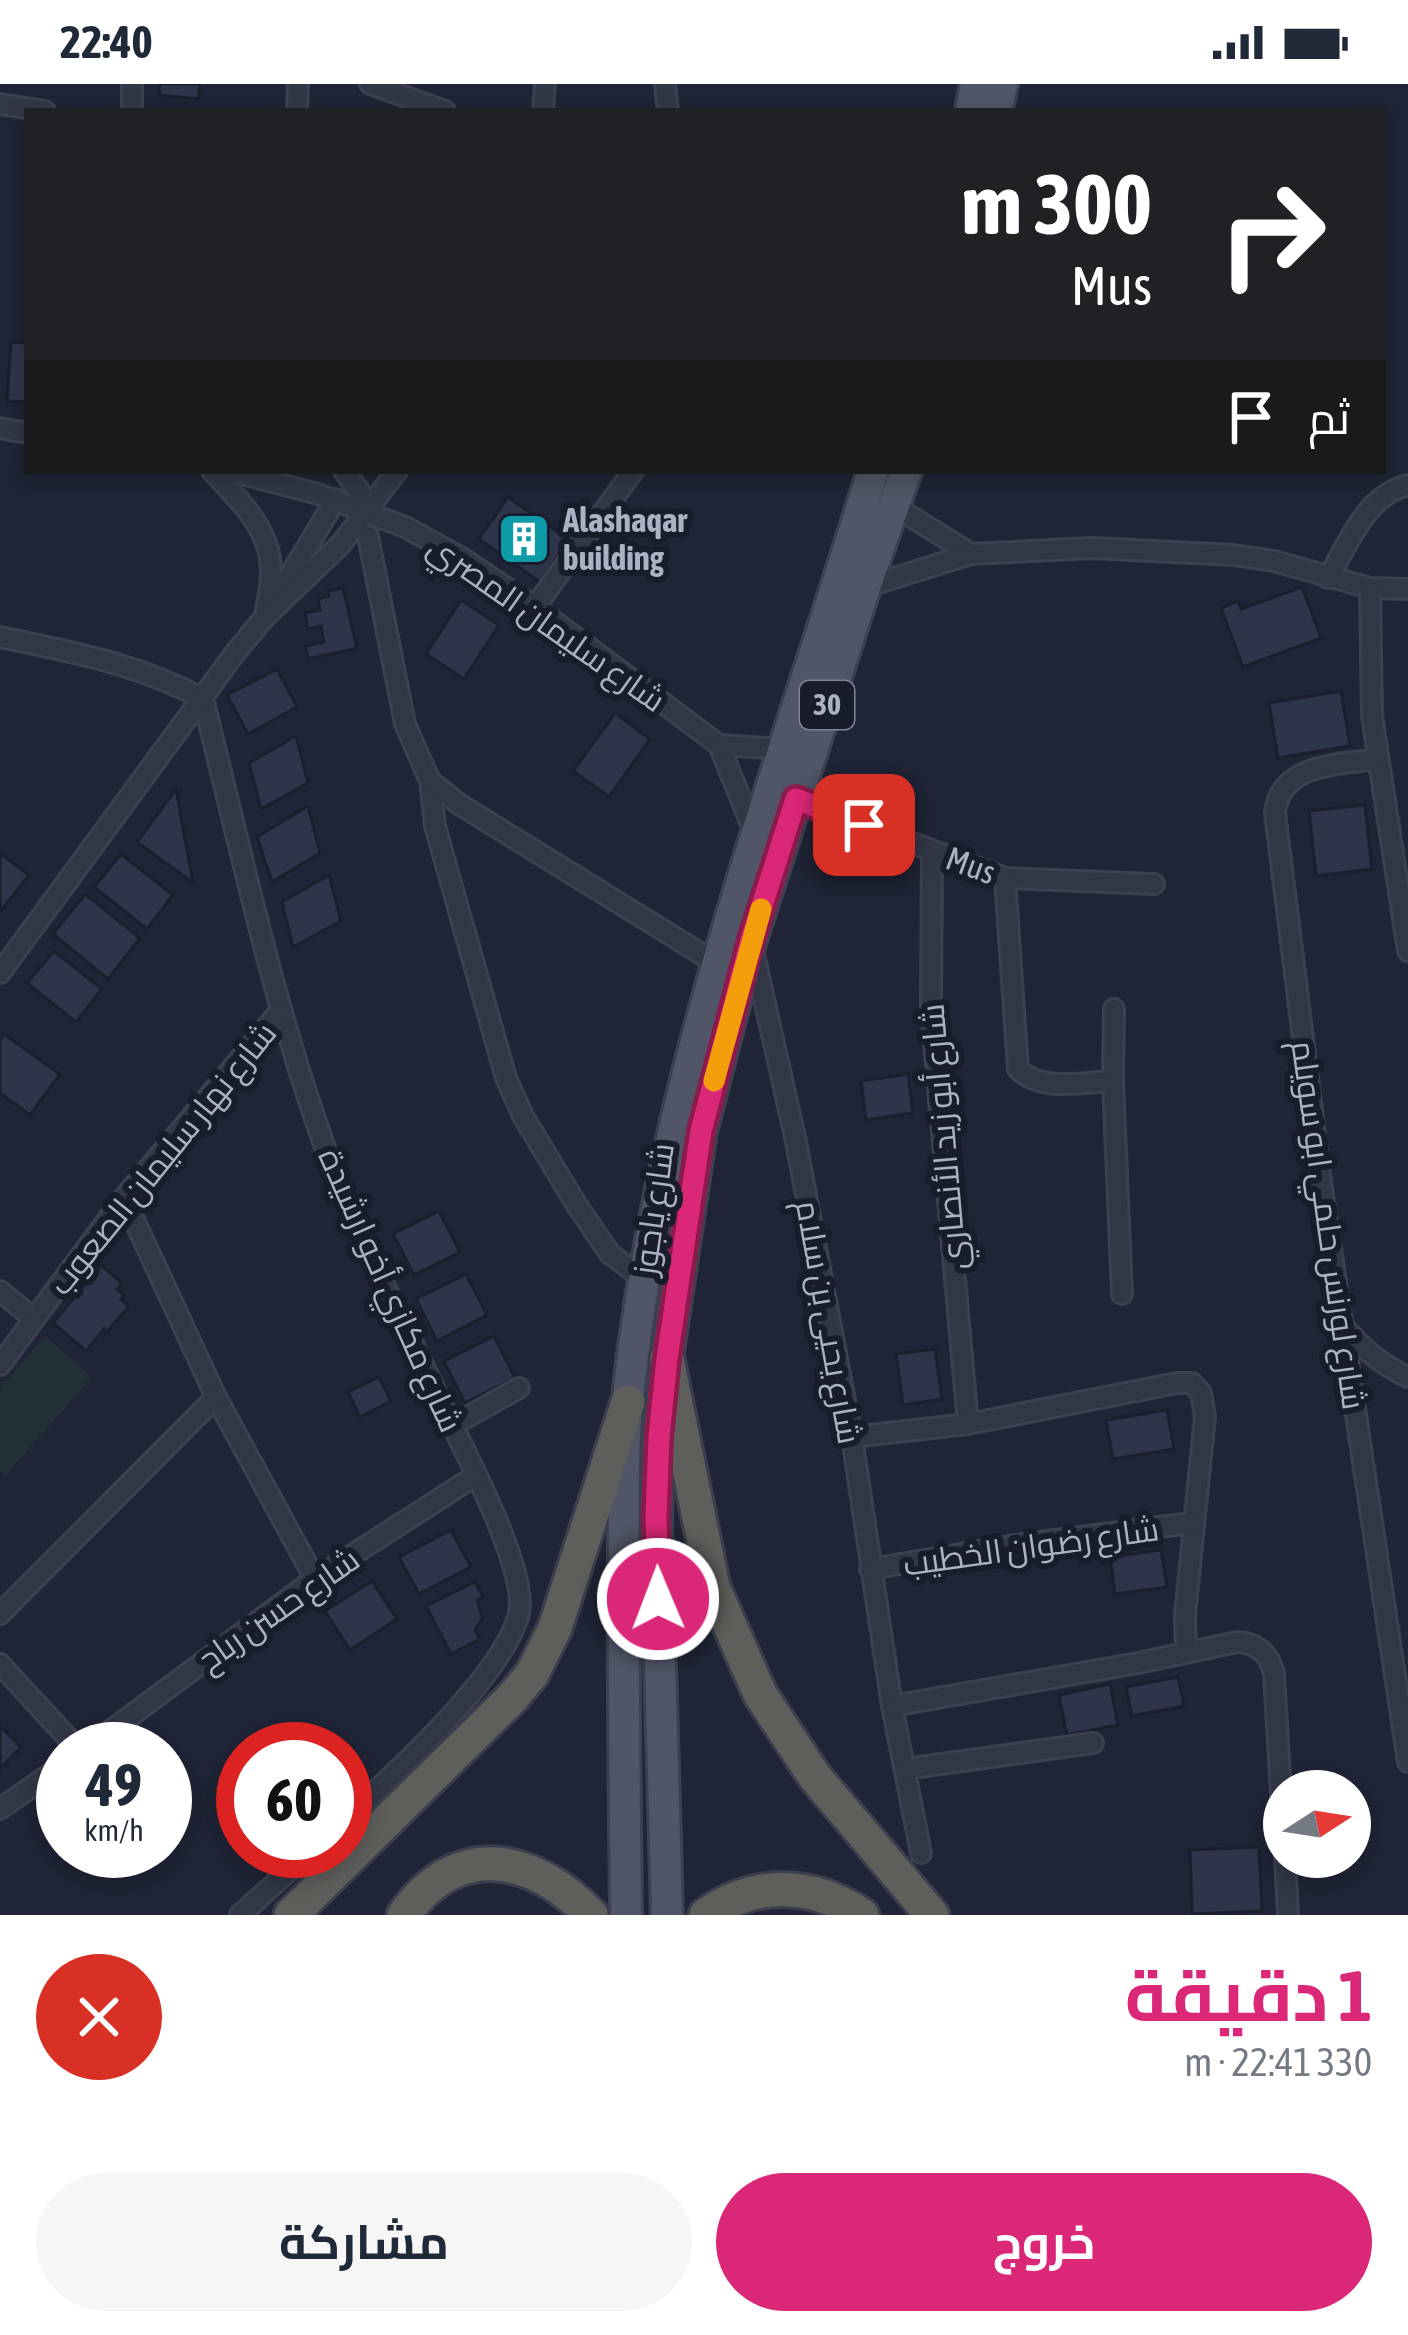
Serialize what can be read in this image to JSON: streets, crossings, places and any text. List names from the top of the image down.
{
  "streets": {
    "main road": ["30", "شارع ياجوز"],
    "street": [
      "شارع سليمان المصري",
      "Mus",
      "شارع أبو زيد الأنصاري",
      "شارع نهار سليمان الصعوب",
      "شارع لورنس حلمي ابو سويلم",
      "شارع مكازي أخو ارشيدة",
      "شارع يحيى بن سلام",
      "شارع رضوان الخطيب",
      "شارع حسن رباح"
    ]
  },
  "crossings": [
    ["Mus", "شارع أبو زيد الأنصاري"],
    ["Mus", "شارع ياجوز"],
    ["شارع نهار سليمان الصعوب", "شارع مكازي أخو ارشيدة"],
    ["شارع ياجوز", "شارع يحيى بن سلام"],
    ["شارع مكازي أخو ارشيدة", "شارع حسن رباح"],
    ["شارع يحيى بن سلام", "شارع رضوان الخطيب"]
  ],
  "places": {
    "building": ["Alashaqar building"]
  },
  "north": "right",
  "page": {
    "status": "22:40",
    "turn": ["300 m", "Mus"],
    "then": "ثم",
    "speed": "49 km/h",
    "limit": "60",
    "heading": ["1 دقيقة", "330 m · 22:41"],
    "buttons": ["خروج", "مشاركة"]
  }
}
